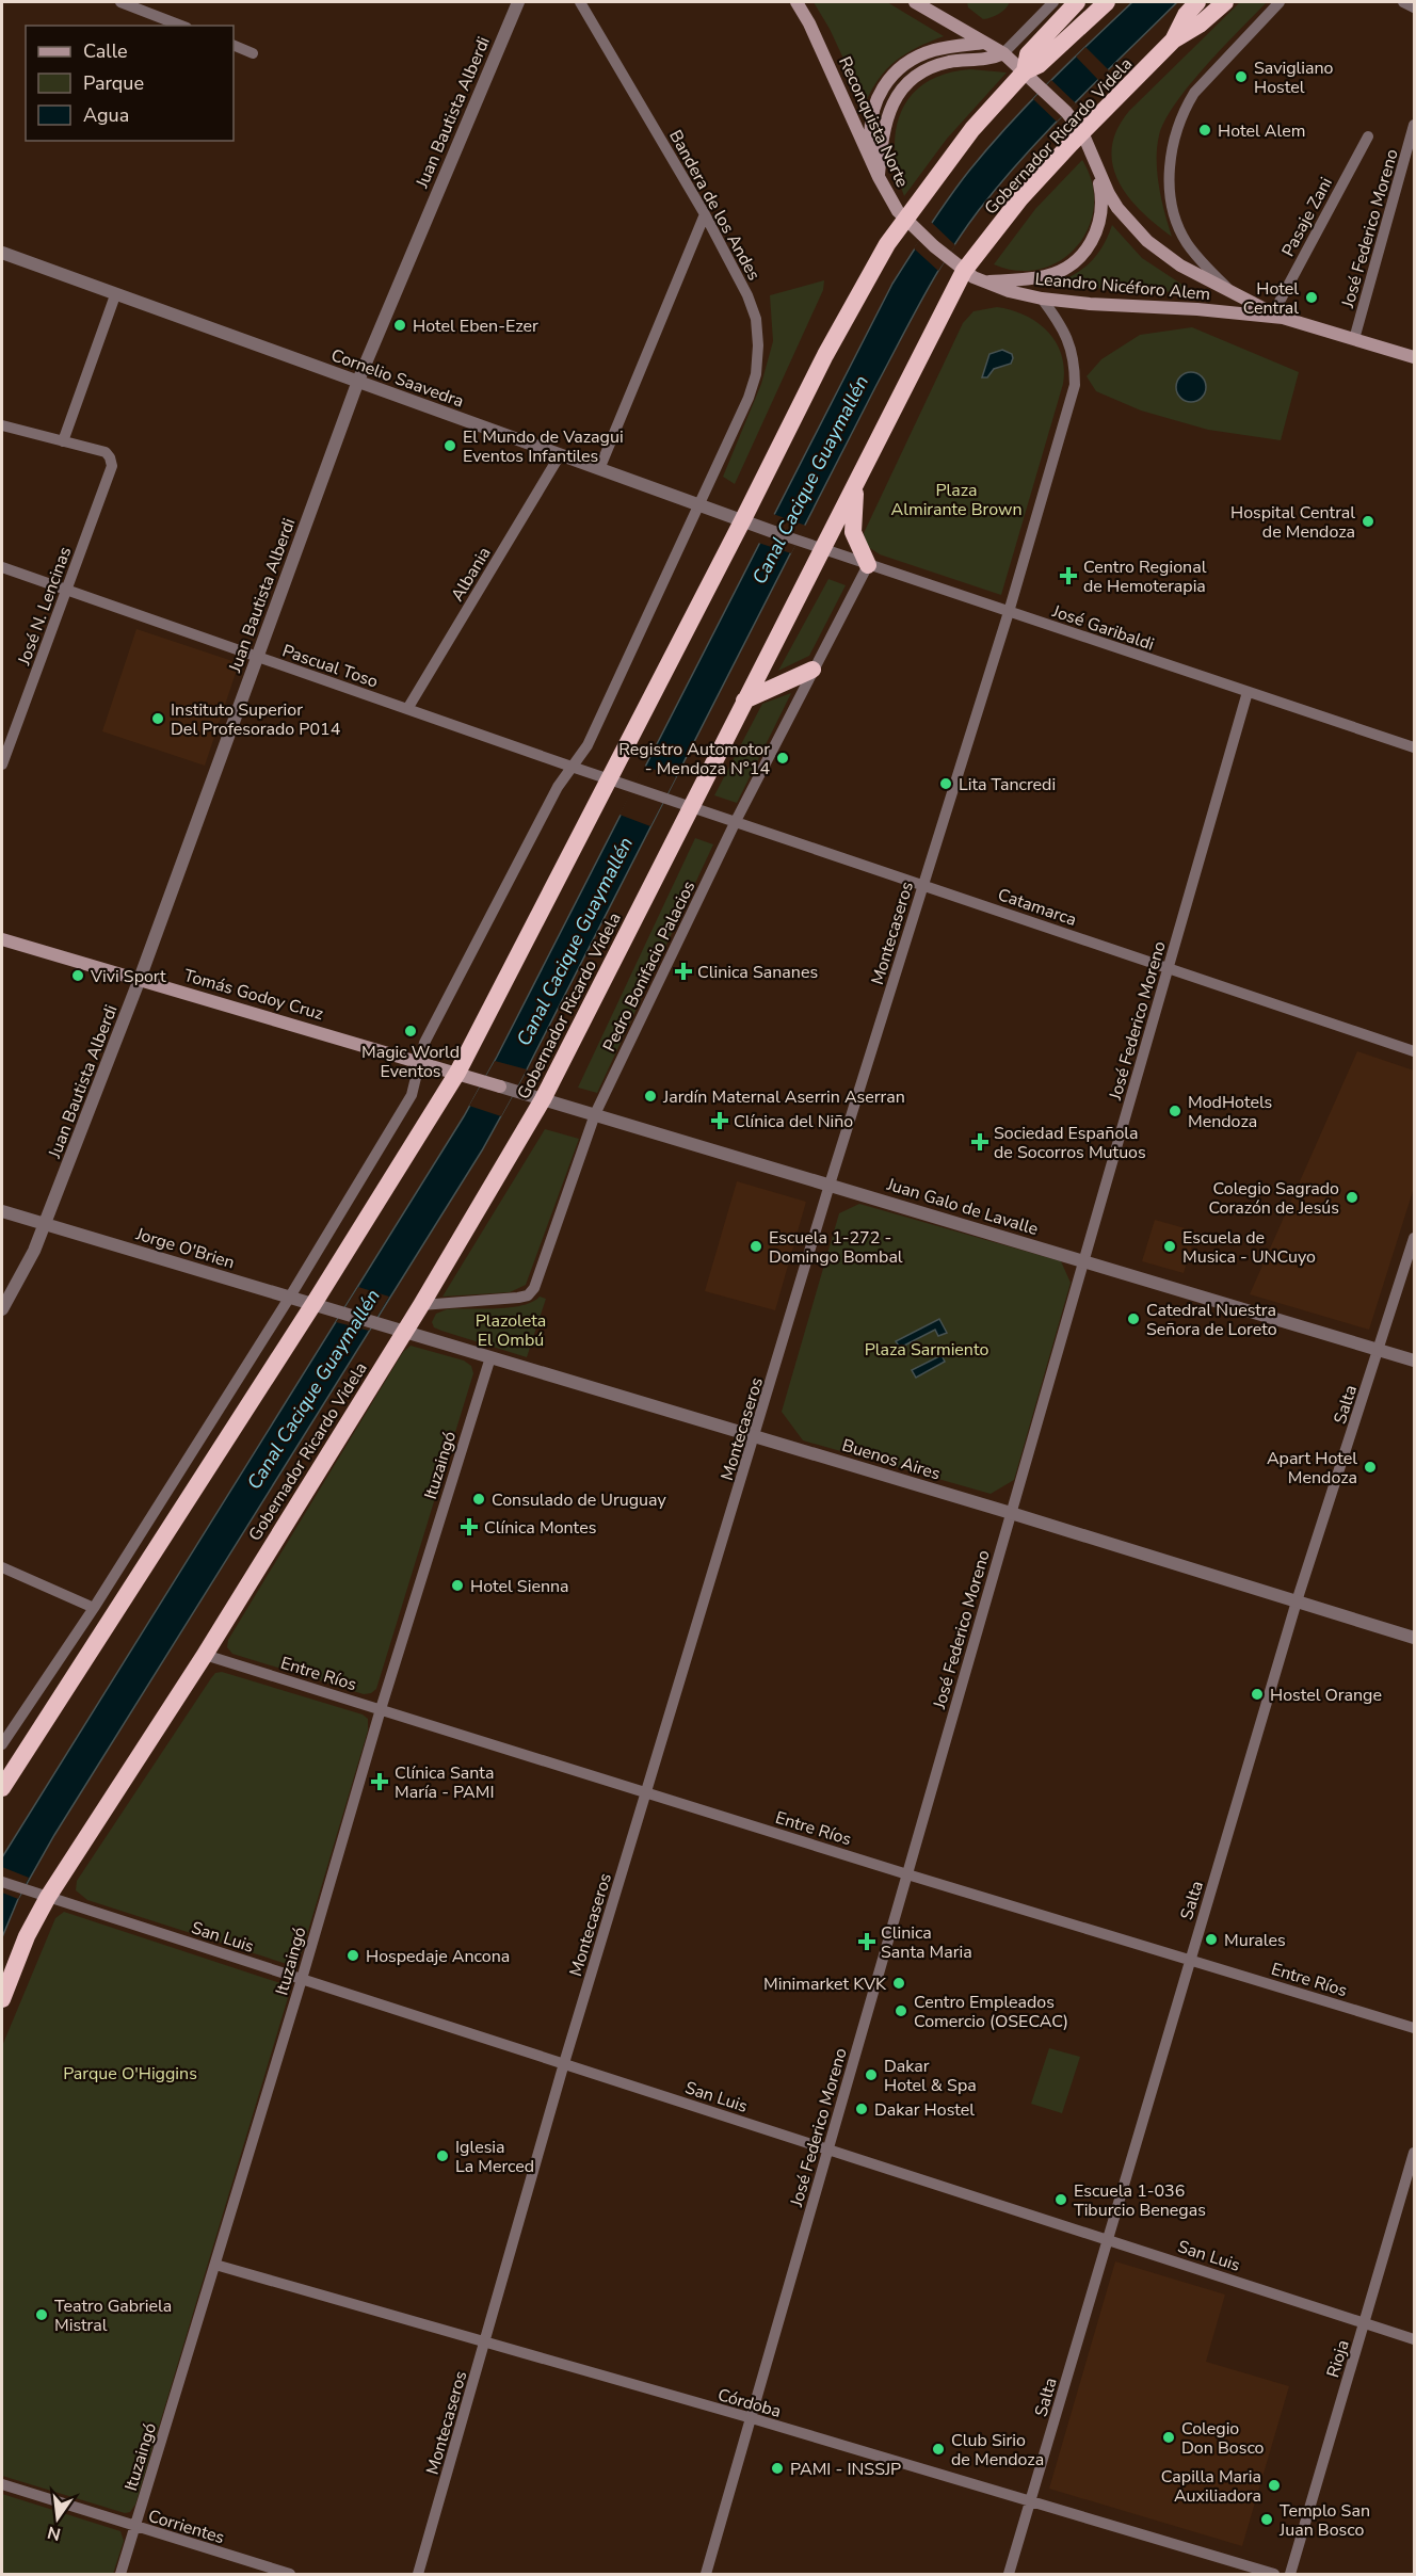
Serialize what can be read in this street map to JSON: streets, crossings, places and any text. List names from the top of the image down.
{
  "streets": {
    "highway": ["Gobernador Ricardo Videla"],
    "main road": ["Reconquista Norte", "Leandro Nicéforo Alem", "Tomás Godoy Cruz"],
    "street": [
      "Juan Bautista Alberdi",
      "Bandera de los Andes",
      "Pasaje Zani",
      "José Federico Moreno",
      "Cornelio Saavedra",
      "Albania",
      "José N. Lencinas",
      "José Garibaldi",
      "Pascual Toso",
      "Catamarca",
      "Montecaseros",
      "Pedro Bonifacio Palacios",
      "Juan Galo de Lavalle",
      "Jorge O'Brien",
      "Salta",
      "Buenos Aires",
      "Ituzaingó",
      "Entre Ríos",
      "San Luis",
      "Rioja",
      "Córdoba",
      "Corrientes"
    ]
  },
  "crossings": [
    ["Juan Bautista Alberdi", "Cornelio Saavedra"],
    ["Juan Bautista Alberdi", "Pascual Toso"],
    ["Juan Bautista Alberdi", "Tomás Godoy Cruz"],
    ["Juan Bautista Alberdi", "Jorge O'Brien"],
    ["Reconquista Norte", "Leandro Nicéforo Alem"],
    ["Gobernador Ricardo Videla", "Leandro Nicéforo Alem"],
    ["Gobernador Ricardo Videla", "José Garibaldi"],
    ["Gobernador Ricardo Videla", "Catamarca"],
    ["Gobernador Ricardo Videla", "Pedro Bonifacio Palacios"],
    ["Gobernador Ricardo Videla", "Juan Galo de Lavalle"],
    ["Gobernador Ricardo Videla", "Buenos Aires"],
    ["Gobernador Ricardo Videla", "Entre Ríos"],
    ["Gobernador Ricardo Videla", "San Luis"],
    ["Bandera de los Andes", "Cornelio Saavedra"],
    ["Bandera de los Andes", "Pascual Toso"],
    ["Bandera de los Andes", "Tomás Godoy Cruz"],
    ["Bandera de los Andes", "Jorge O'Brien"],
    ["Pasaje Zani", "Leandro Nicéforo Alem"],
    ["José Federico Moreno", "Leandro Nicéforo Alem"],
    ["José Federico Moreno", "José Garibaldi"],
    ["José Federico Moreno", "Catamarca"],
    ["José Federico Moreno", "Juan Galo de Lavalle"],
    ["José Federico Moreno", "Buenos Aires"],
    ["José Federico Moreno", "Entre Ríos"],
    ["José Federico Moreno", "San Luis"],
    ["José Federico Moreno", "Córdoba"],
    ["Leandro Nicéforo Alem", "Montecaseros"],
    ["Cornelio Saavedra", "Albania"],
    ["Cornelio Saavedra", "José Garibaldi"],
    ["Albania", "Pascual Toso"],
    ["José N. Lencinas", "Pascual Toso"],
    ["José Garibaldi", "Montecaseros"],
    ["José Garibaldi", "Pedro Bonifacio Palacios"],
    ["Pascual Toso", "Catamarca"],
    ["Catamarca", "Montecaseros"],
    ["Catamarca", "Pedro Bonifacio Palacios"],
    ["Montecaseros", "Juan Galo de Lavalle"],
    ["Montecaseros", "Buenos Aires"],
    ["Montecaseros", "Entre Ríos"],
    ["Montecaseros", "San Luis"],
    ["Montecaseros", "Córdoba"],
    ["Pedro Bonifacio Palacios", "Juan Galo de Lavalle"],
    ["Tomás Godoy Cruz", "Juan Galo de Lavalle"],
    ["Juan Galo de Lavalle", "Salta"],
    ["Jorge O'Brien", "Buenos Aires"],
    ["Salta", "Buenos Aires"],
    ["Salta", "Entre Ríos"],
    ["Salta", "San Luis"],
    ["Salta", "Córdoba"],
    ["Buenos Aires", "Ituzaingó"],
    ["Ituzaingó", "Entre Ríos"],
    ["Ituzaingó", "San Luis"],
    ["Ituzaingó", "Córdoba"],
    ["Ituzaingó", "Corrientes"],
    ["San Luis", "Rioja"]
  ],
  "water": ["Canal Cacique Guaymallén"],
  "parks": [
    "Plaza Almirante Brown",
    "Plazoleta El Ombú",
    "Plaza Sarmiento",
    "Parque O'Higgins"
  ],
  "places": {
    "other": [
      "Savigliano Hostel",
      "Hotel Alem",
      "Hotel Central",
      "Hotel Eben-Ezer",
      "El Mundo de Vazagui Eventos Infantiles",
      "Hospital Central de Mendoza",
      "Instituto Superior Del Profesorado P014",
      "Registro Automotor - Mendoza N°14",
      "Lita Tancredi",
      "Vivi Sport",
      "Magic World Eventos",
      "Jardín Maternal Aserrin Aserran",
      "ModHotels Mendoza",
      "Colegio Sagrado Corazón de Jesús",
      "Escuela 1-272 - Domingo Bombal",
      "Escuela de Musica - UNCuyo",
      "Catedral Nuestra Señora de Loreto",
      "Apart Hotel Mendoza",
      "Consulado de Uruguay",
      "Hotel Sienna",
      "Hostel Orange",
      "Murales",
      "Hospedaje Ancona",
      "Minimarket KVK",
      "Centro Empleados Comercio (OSECAC)",
      "Dakar Hotel & Spa",
      "Dakar Hostel",
      "Iglesia La Merced",
      "Escuela 1-036 Tiburcio Benegas",
      "Teatro Gabriela Mistral",
      "Colegio Don Bosco",
      "Club Sirio de Mendoza",
      "PAMI - INSSJP",
      "Capilla Maria Auxiliadora",
      "Templo San Juan Bosco"
    ],
    "health": [
      "Centro Regional de Hemoterapia",
      "Clinica Sananes",
      "Clínica del Niño",
      "Sociedad Española de Socorros Mutuos",
      "Clínica Montes",
      "Clínica Santa María - PAMI",
      "Clinica Santa Maria"
    ]
  },
  "legend": ["Calle", "Parque", "Agua"],
  "north": "bottom"
}
